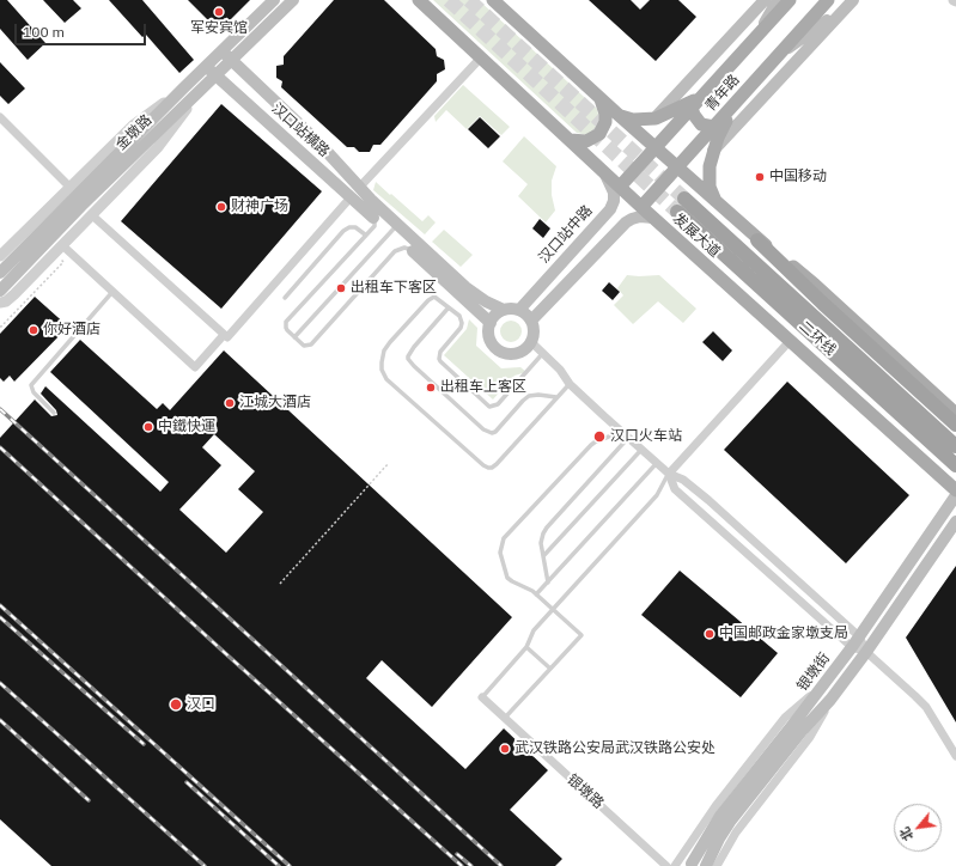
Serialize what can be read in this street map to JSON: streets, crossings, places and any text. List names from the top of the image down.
{
  "streets": {
    "highway": ["二环线"],
    "main road": [
      "青年路",
      "汉口站横路",
      "金墩路",
      "汉口站中路",
      "发展大道",
      "银墩街"
    ],
    "street": ["银墩路"]
  },
  "crossings": [
    ["青年路", "发展大道"],
    ["汉口站横路", "金墩路"],
    ["汉口站中路", "发展大道"]
  ],
  "places": [
    "军安宾馆",
    "中国移动",
    "财神广场",
    "出租车下客区",
    "你好酒店",
    "出租车上客区",
    "江城大酒店",
    "中鐵快運",
    "汉口火车站",
    "中国邮政金家墩支局",
    "汉口",
    "武汉铁路公安局武汉铁路公安处"
  ],
  "scale_bar": "100 m",
  "north": "bottom left"
}
